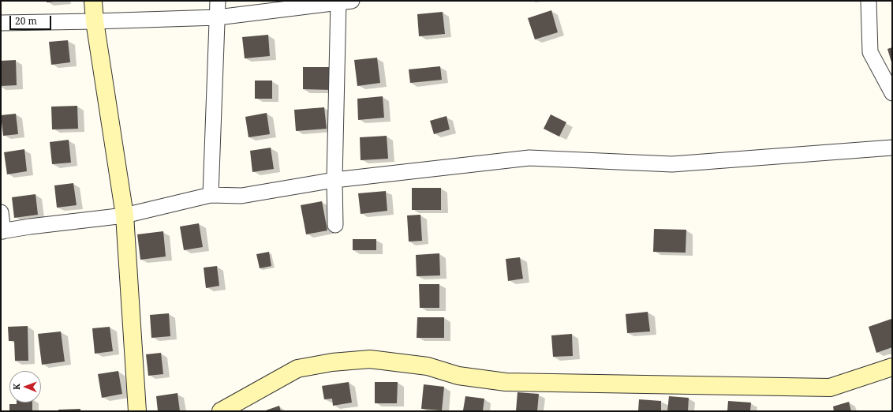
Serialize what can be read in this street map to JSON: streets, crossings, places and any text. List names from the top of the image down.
{
  "scale_bar": "20 m",
  "north": "left"
}
